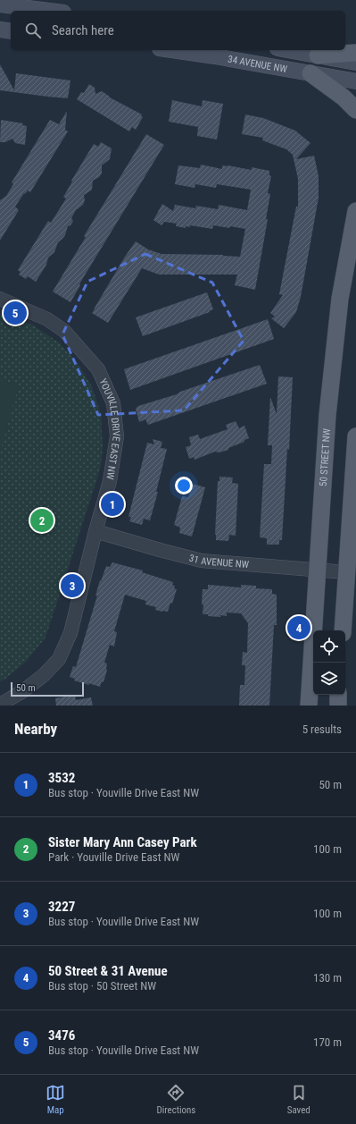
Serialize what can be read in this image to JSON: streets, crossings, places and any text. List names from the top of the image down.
{
  "streets": {
    "main road": ["34 AVENUE NW", "50 STREET NW"],
    "street": ["YOUVILLE DRIVE EAST NW", "31 AVENUE NW"]
  },
  "crossings": [
    ["YOUVILLE DRIVE EAST NW", "31 AVENUE NW"],
    ["50 STREET NW", "31 AVENUE NW"]
  ],
  "scale_bar": "50 m",
  "page": {
    "search": "Search here",
    "pins": [
      "5",
      "1",
      "2",
      "3",
      "4"
    ],
    "scale": "50 m",
    "heading": ["Nearby", "5 results"],
    "list": [
      {
        "mark": "1",
        "name": "3532",
        "note": "Bus stop · Youville Drive East NW",
        "value": "50 m"
      },
      {
        "mark": "2",
        "name": "Sister Mary Ann Casey Park",
        "note": "Park · Youville Drive East NW",
        "value": "100 m"
      },
      {
        "mark": "3",
        "name": "3227",
        "note": "Bus stop · Youville Drive East NW",
        "value": "100 m"
      },
      {
        "mark": "4",
        "name": "50 Street & 31 Avenue",
        "note": "Bus stop · 50 Street NW",
        "value": "130 m"
      },
      {
        "mark": "5",
        "name": "3476",
        "note": "Bus stop · Youville Drive East NW",
        "value": "170 m"
      }
    ],
    "nav": ["Map", "Directions", "Saved"]
  }
}
